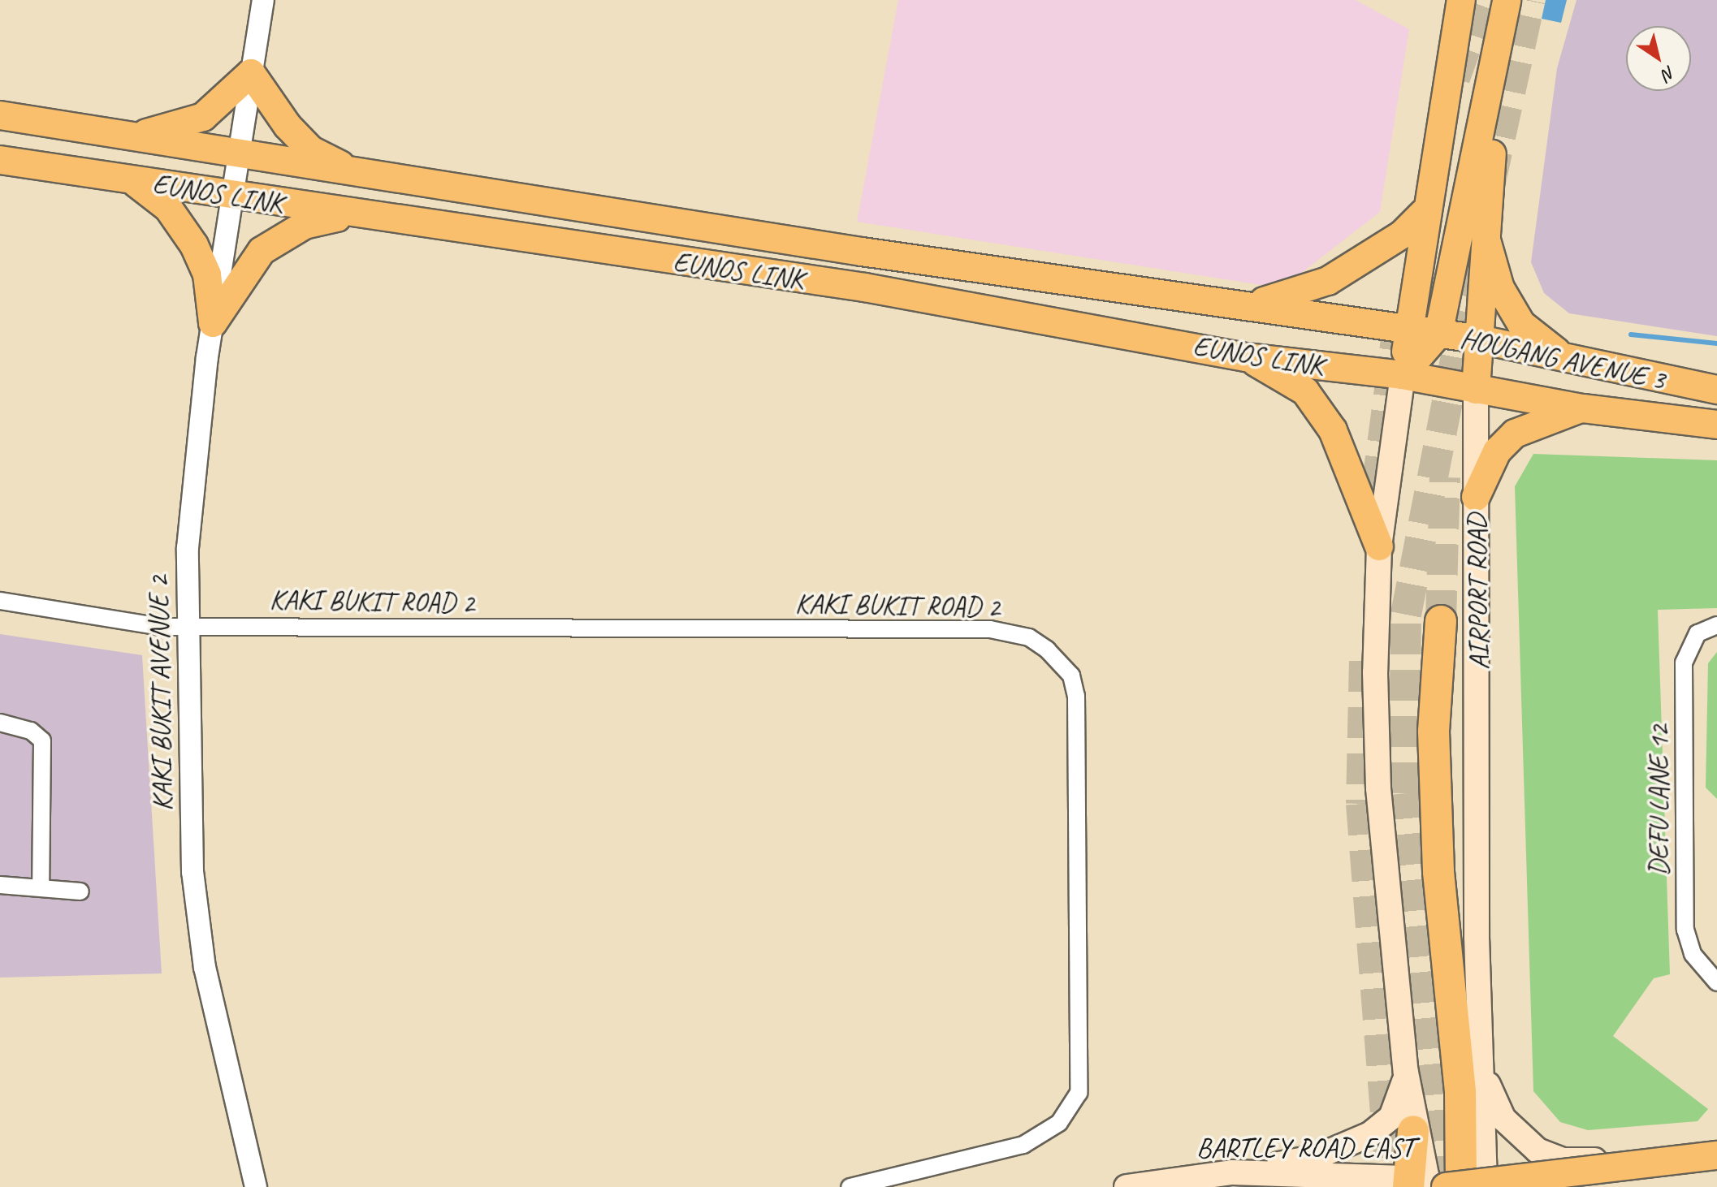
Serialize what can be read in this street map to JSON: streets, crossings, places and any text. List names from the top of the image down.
{
  "streets": {
    "main road": [
      "EUNOS LINK",
      "HOUGANG AVENUE 3",
      "AIRPORT ROAD",
      "BARTLEY ROAD EAST"
    ],
    "street": ["KAKI BUKIT ROAD 2", "KAKI BUKIT AVENUE 2", "DEFU LANE 12"]
  },
  "crossings": [
    ["EUNOS LINK", "HOUGANG AVENUE 3"],
    ["EUNOS LINK", "AIRPORT ROAD"],
    ["EUNOS LINK", "KAKI BUKIT AVENUE 2"],
    ["HOUGANG AVENUE 3", "AIRPORT ROAD"],
    ["AIRPORT ROAD", "BARTLEY ROAD EAST"],
    ["KAKI BUKIT ROAD 2", "KAKI BUKIT AVENUE 2"]
  ],
  "north": "bottom right"
}
